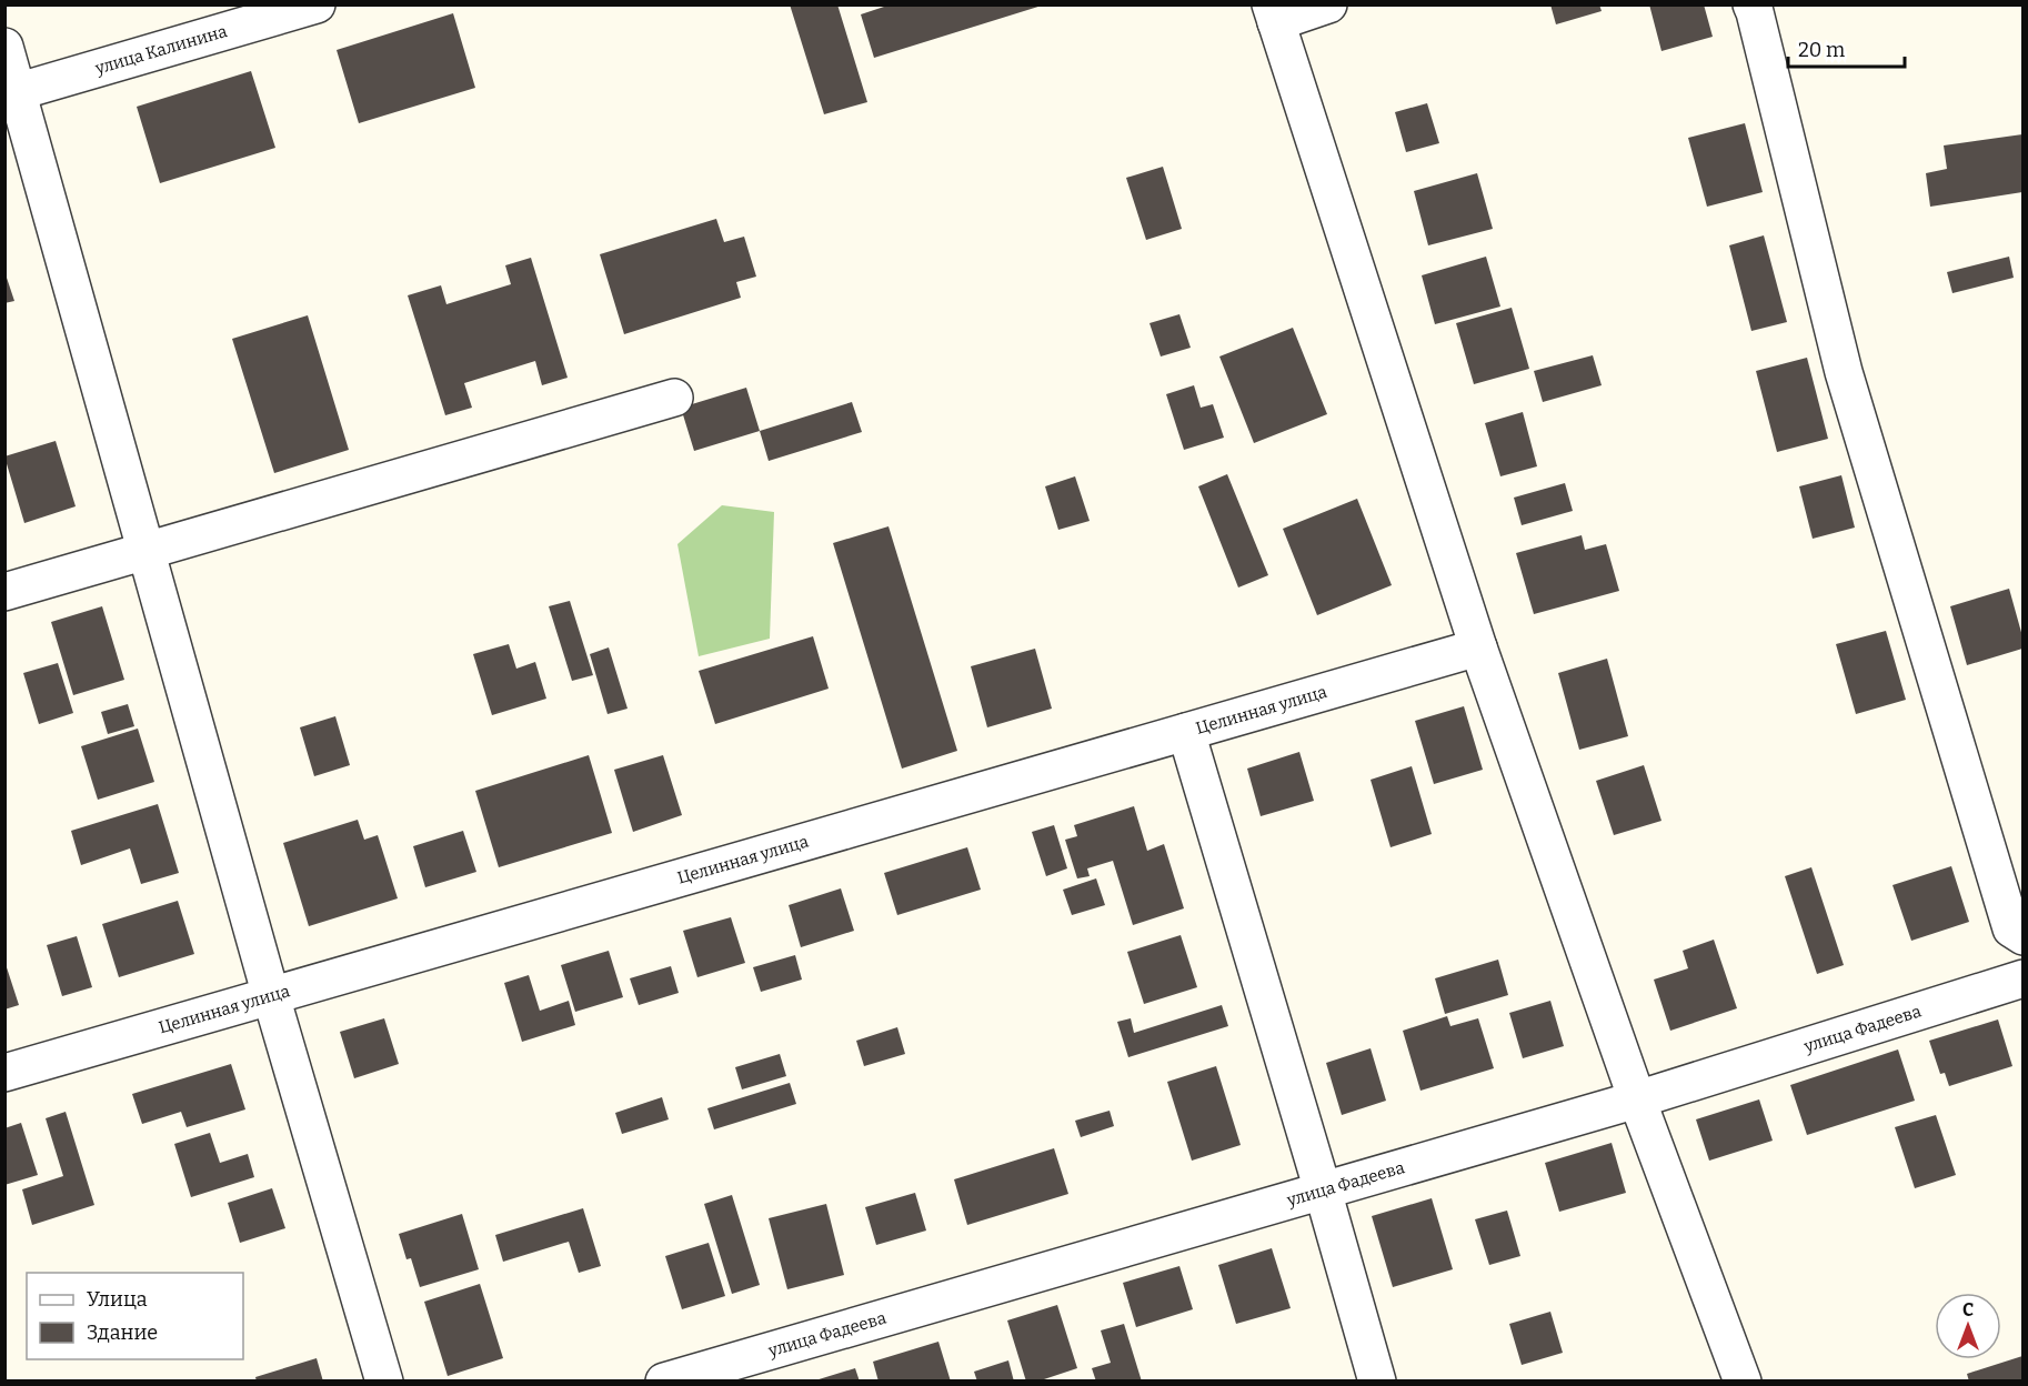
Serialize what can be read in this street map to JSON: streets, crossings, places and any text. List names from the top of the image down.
{
  "streets": {
    "street": ["улица Калинина", "Целинная улица", "улица Фадеева"]
  },
  "legend": ["Улица", "Здание"],
  "scale_bar": "20 m",
  "north": "top"
}
